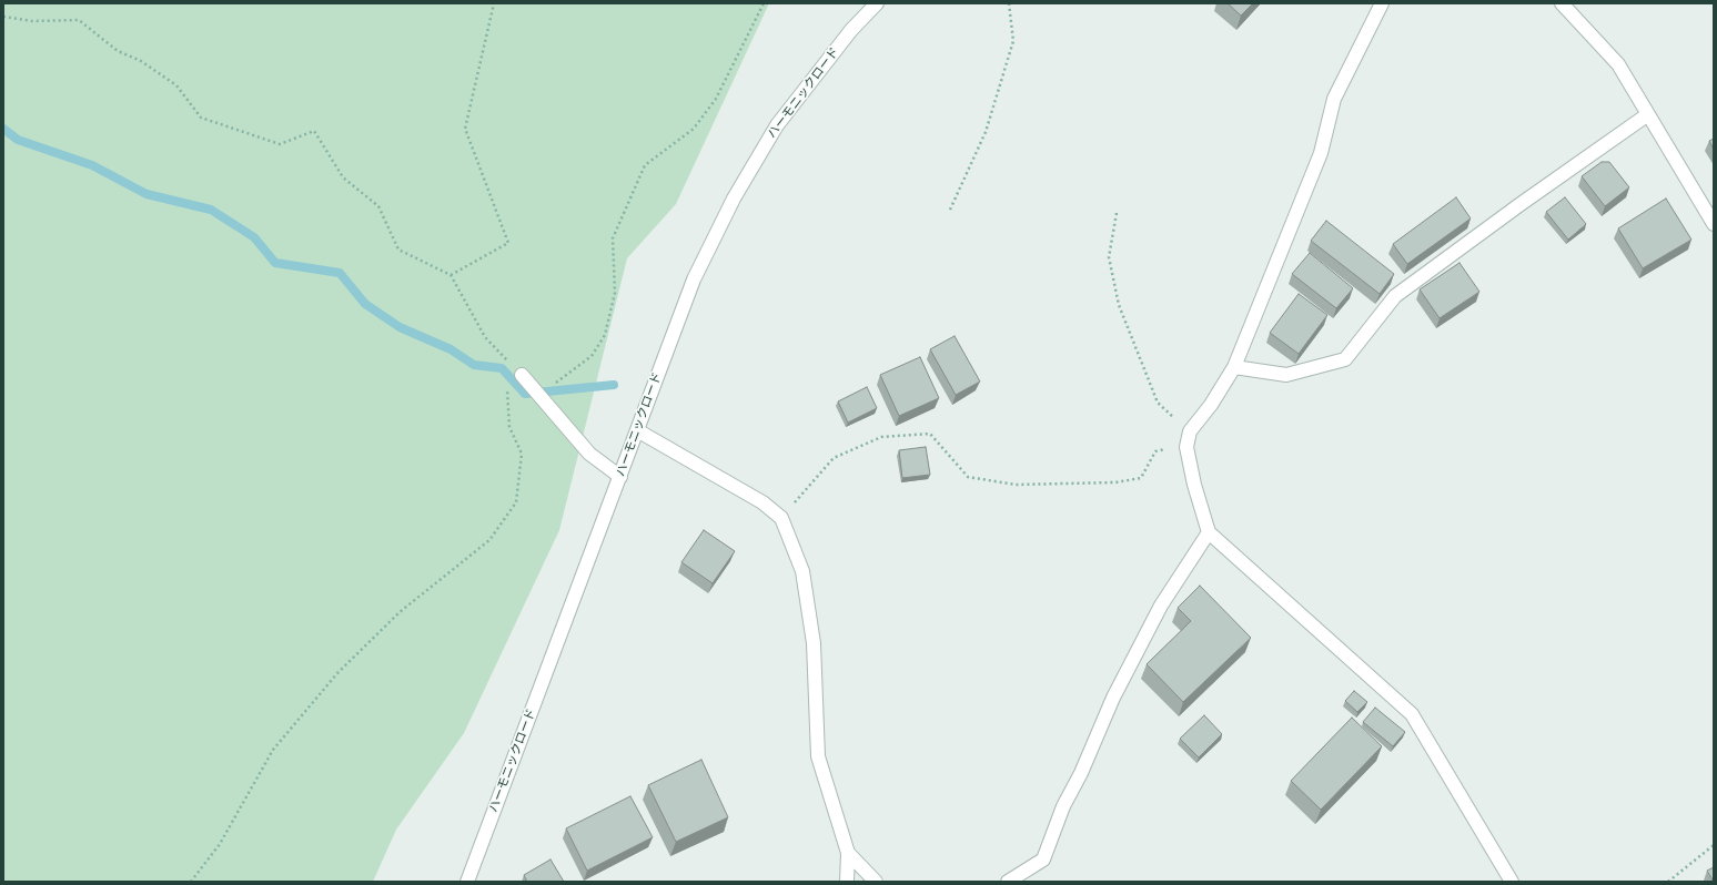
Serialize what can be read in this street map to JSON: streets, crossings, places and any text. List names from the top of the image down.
{
  "streets": {
    "street": ["ハーモニックロード"]
  }
}
